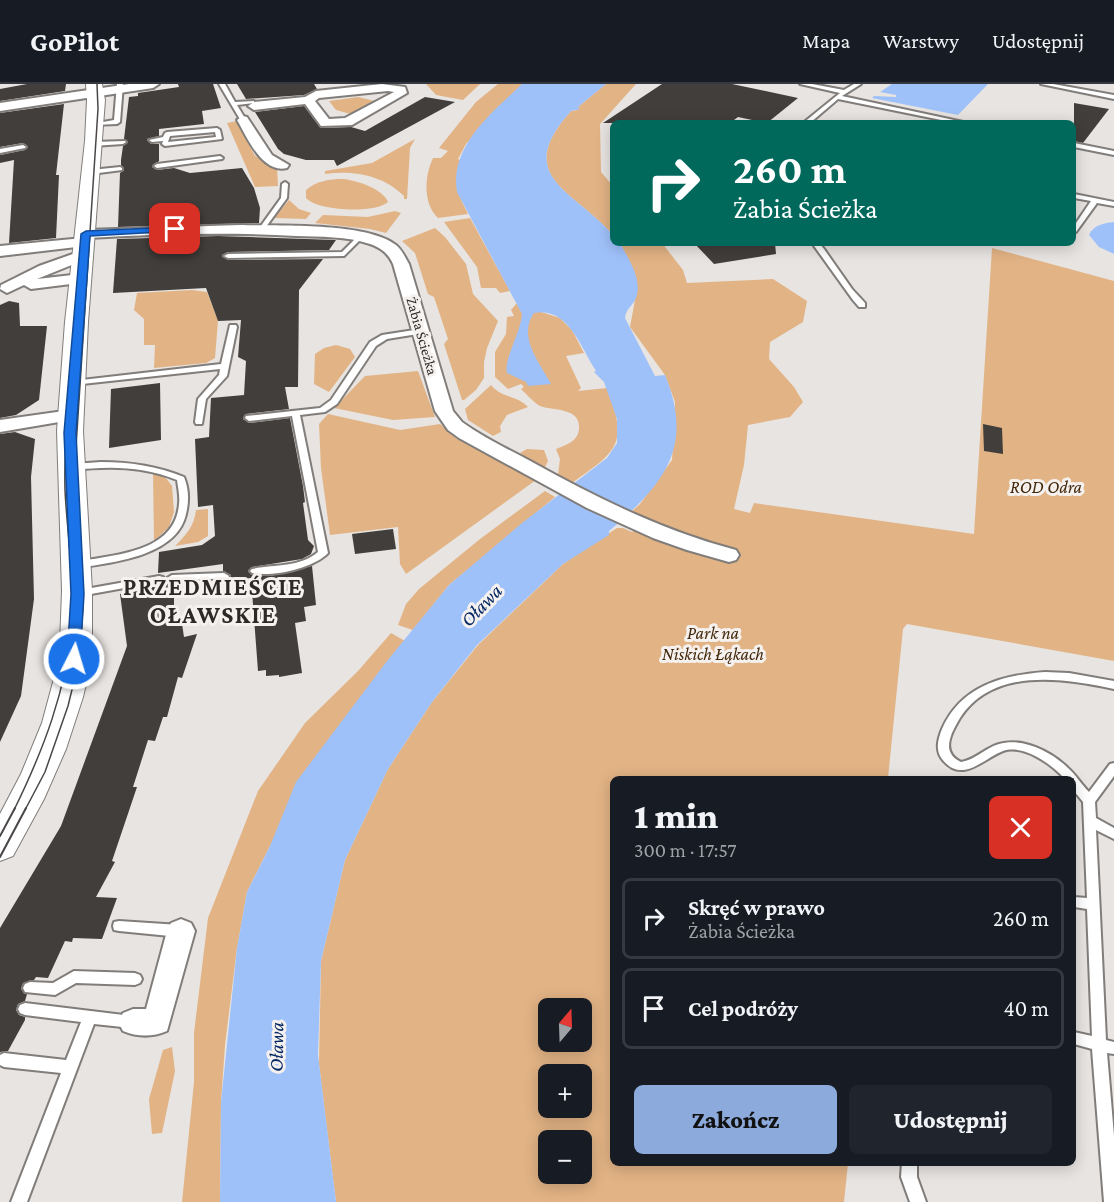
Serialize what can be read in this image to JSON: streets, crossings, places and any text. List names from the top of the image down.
{
  "streets": {
    "street": ["Żabia Ścieżka"]
  },
  "districts": ["PRZEDMIEŚCIE OŁAWSKIE"],
  "water": ["Oława"],
  "parks": ["ROD Odra", "Park na Niskich Łąkach"],
  "north": "top",
  "page": {
    "header": "GoPilot",
    "nav": ["Mapa", "Warstwy", "Udostępnij"],
    "turn": ["260 m", "Żabia Ścieżka"],
    "heading": ["1 min", "300 m · 17:57"],
    "list": [
      {
        "name": "Skręć w prawo",
        "note": "Żabia Ścieżka",
        "value": "260 m"
      },
      {
        "name": "Cel podróży",
        "value": "40 m"
      }
    ],
    "map_buttons": ["+", "−"],
    "buttons": ["Zakończ", "Udostępnij"]
  }
}
